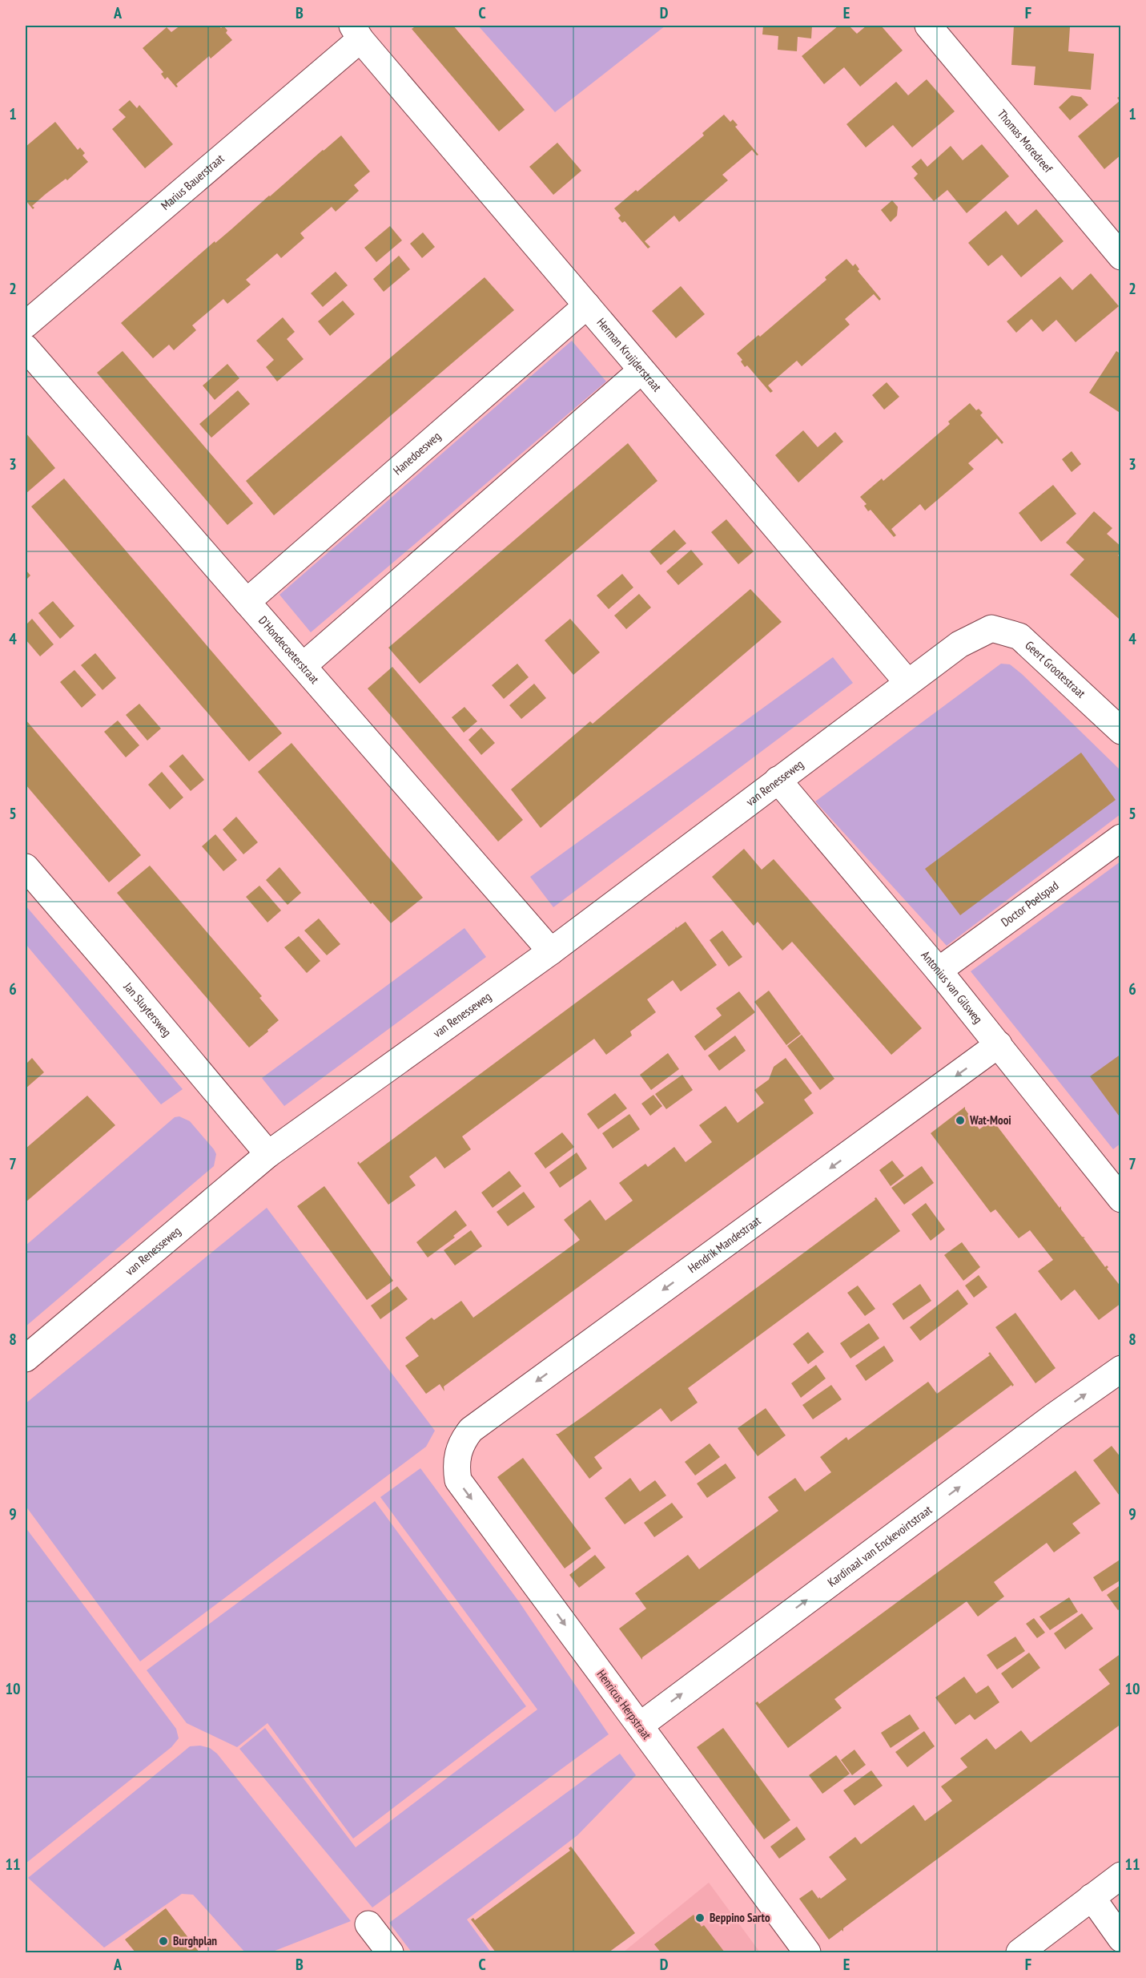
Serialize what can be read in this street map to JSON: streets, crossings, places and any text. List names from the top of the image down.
{
  "streets": {
    "street": [
      "Thomas Moredreef",
      "Marius Bauerstraat",
      "Herman Kruijderstraat",
      "Hanedoesweg",
      "D'Hondecoeterstraat",
      "Geert Grootestraat",
      "van Renesseweg",
      "Doctor Poelspad",
      "Antonius van Gilsweg",
      "Jan Sluytersweg",
      "Hendrik Mandestraat",
      "Kardinaal van Enckevoirtstraat",
      "Henricus Herpstraat"
    ]
  },
  "crossings": [
    ["Marius Bauerstraat", "Herman Kruijderstraat"],
    ["Herman Kruijderstraat", "Hanedoesweg"],
    ["Herman Kruijderstraat", "Geert Grootestraat"],
    ["Herman Kruijderstraat", "van Renesseweg"],
    ["Hanedoesweg", "D'Hondecoeterstraat"],
    ["D'Hondecoeterstraat", "van Renesseweg"],
    ["Geert Grootestraat", "van Renesseweg"],
    ["van Renesseweg", "Antonius van Gilsweg"],
    ["van Renesseweg", "Jan Sluytersweg"],
    ["Doctor Poelspad", "Antonius van Gilsweg"],
    ["Antonius van Gilsweg", "Hendrik Mandestraat"],
    ["Hendrik Mandestraat", "Henricus Herpstraat"],
    ["Kardinaal van Enckevoirtstraat", "Henricus Herpstraat"]
  ],
  "one_way": ["Hendrik Mandestraat", "Kardinaal van Enckevoirtstraat", "Henricus Herpstraat"],
  "places": ["Wat-Mooi", "Beppino Sarto", "Burghplan"],
  "grid": {
    "columns": [
      "A",
      "B",
      "C",
      "D",
      "E",
      "F"
    ],
    "rows": [
      "1",
      "2",
      "3",
      "4",
      "5",
      "6",
      "7",
      "8",
      "9",
      "10",
      "11"
    ]
  }
}
